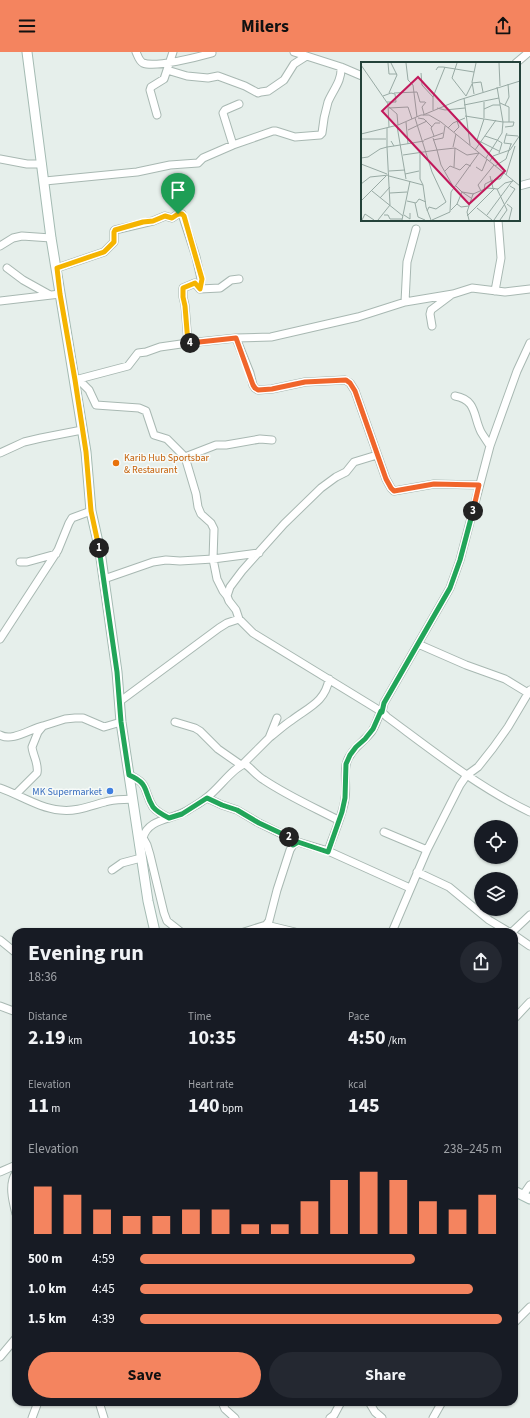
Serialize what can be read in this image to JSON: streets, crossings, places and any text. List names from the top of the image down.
{
  "places": ["Karib Hub Sportsbar & Restaurant", "MK Supermarket"],
  "page": {
    "header": "Milers",
    "pins": [
      "4",
      "3",
      "1",
      "2"
    ],
    "heading": ["Evening run", "18:36"],
    "stats": [
      ["Distance", "2.19 km"],
      ["Time", "10:35"],
      ["Pace", "4:50 /km"],
      ["Elevation", "11 m"],
      ["Heart rate", "140 bpm"],
      ["kcal", "145"]
    ],
    "chart": ["Elevation", "238–245 m"],
    "list": [
      {
        "name": "500 m",
        "note": "4:59"
      },
      {
        "name": "1.0 km",
        "note": "4:45"
      },
      {
        "name": "1.5 km",
        "note": "4:39"
      }
    ],
    "buttons": ["Save", "Share"]
  }
}
